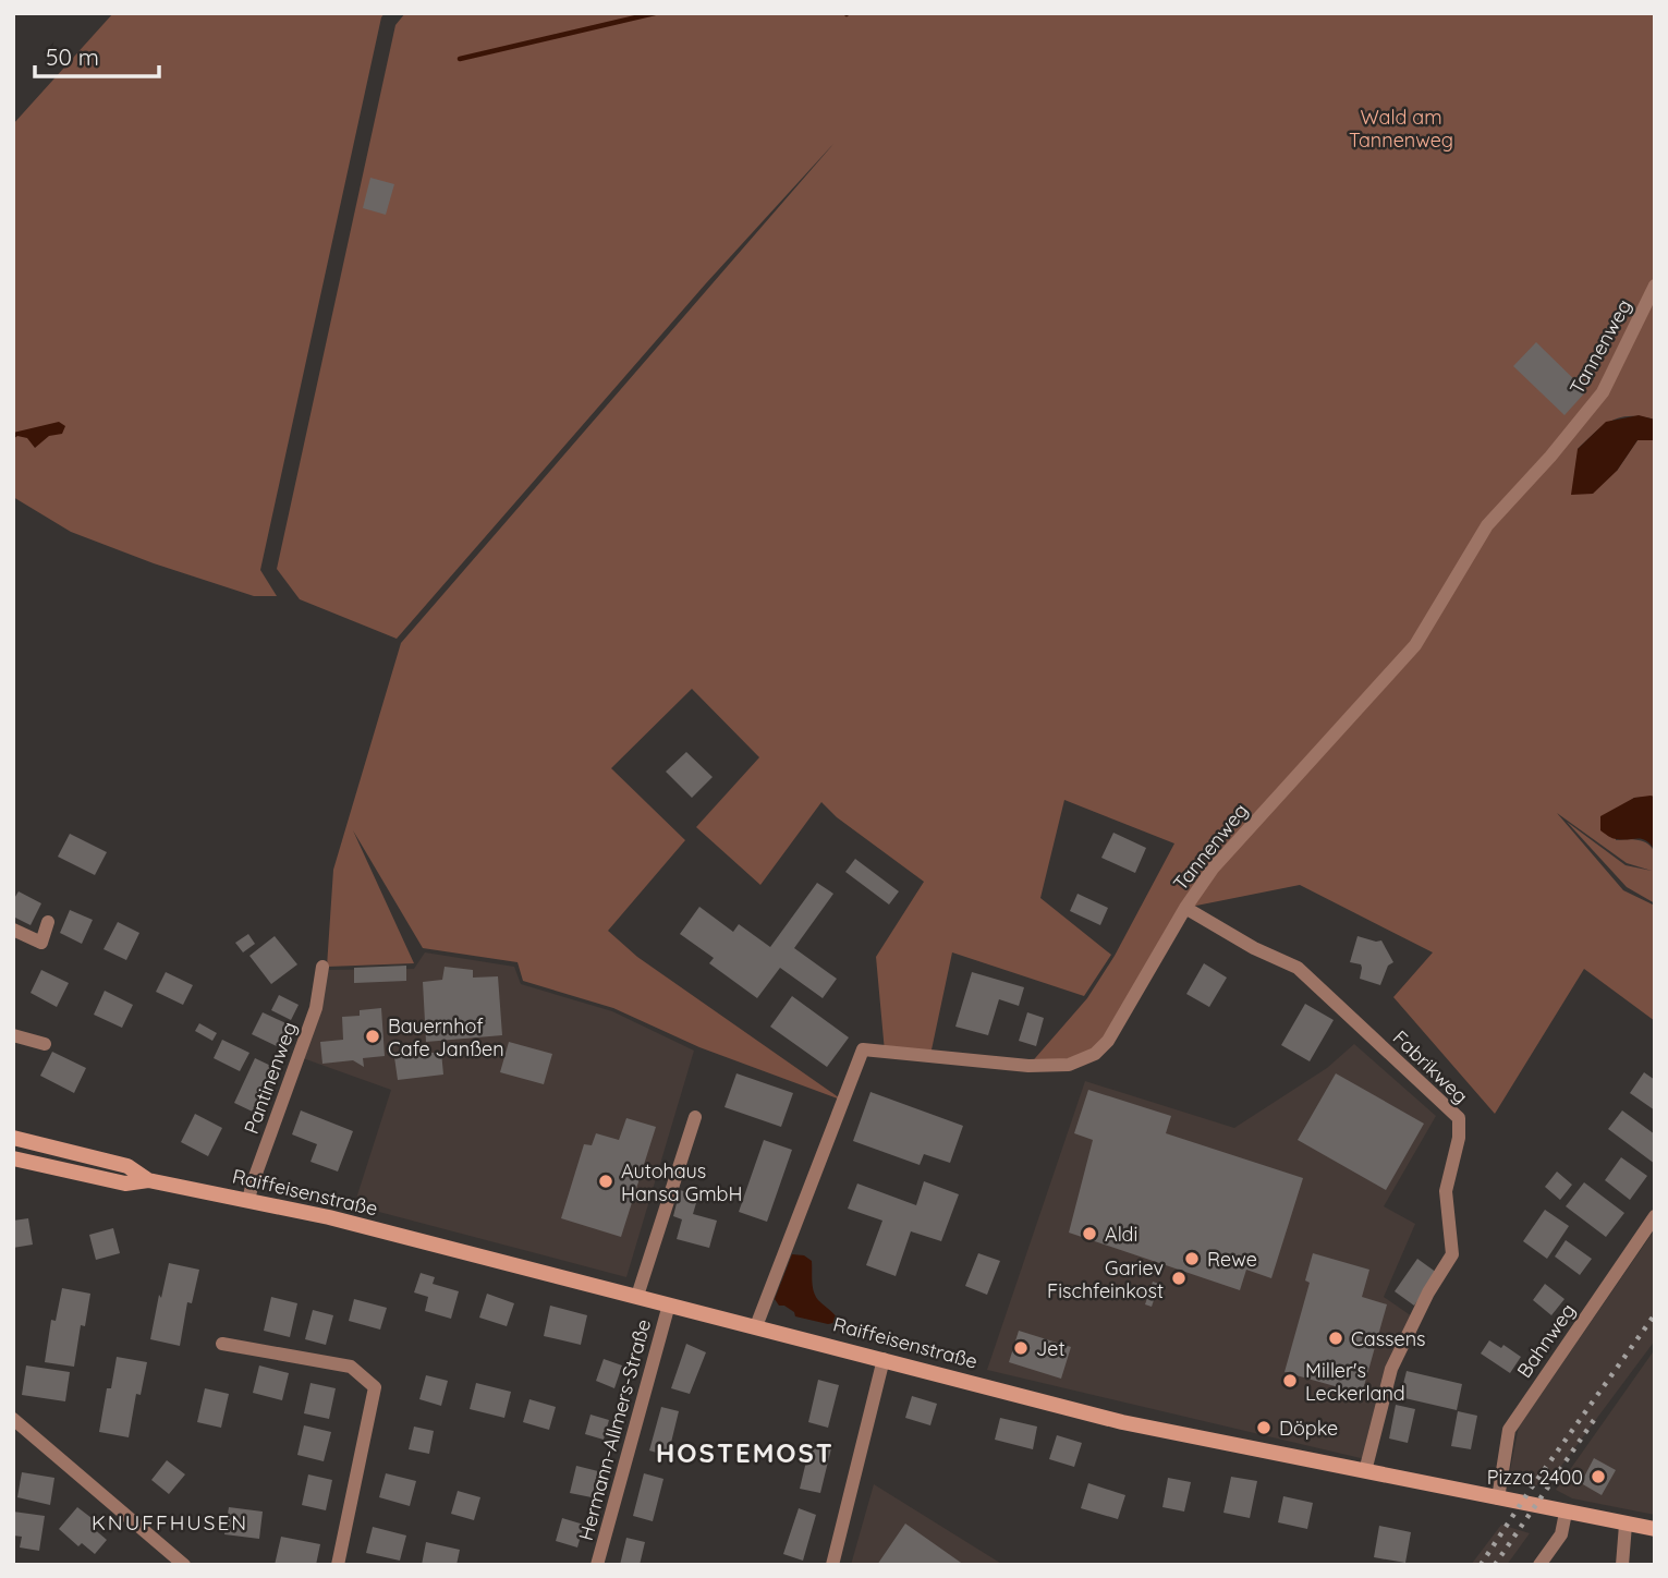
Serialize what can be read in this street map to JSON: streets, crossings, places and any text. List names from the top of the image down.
{
  "streets": {
    "street": [
      "Tannenweg",
      "Fabrikweg",
      "Pantinenweg",
      "Raiffeisenstraße",
      "Bahnweg",
      "Hermann-Allmers-Straße"
    ]
  },
  "crossings": [
    ["Tannenweg", "Fabrikweg"],
    ["Tannenweg", "Raiffeisenstraße"],
    ["Fabrikweg", "Raiffeisenstraße"],
    ["Pantinenweg", "Raiffeisenstraße"],
    ["Raiffeisenstraße", "Bahnweg"],
    ["Raiffeisenstraße", "Hermann-Allmers-Straße"]
  ],
  "districts": ["HOSTEMOST", "KNUFFHUSEN"],
  "parks": ["Wald am Tannenweg"],
  "places": [
    "Bauernhof Cafe Janßen",
    "Autohaus Hansa GmbH",
    "Aldi",
    "Rewe",
    "Gariev Fischfeinkost",
    "Cassens",
    "Jet",
    "Miller's Leckerland",
    "Döpke",
    "Pizza 2400"
  ],
  "scale_bar": "50 m"
}
